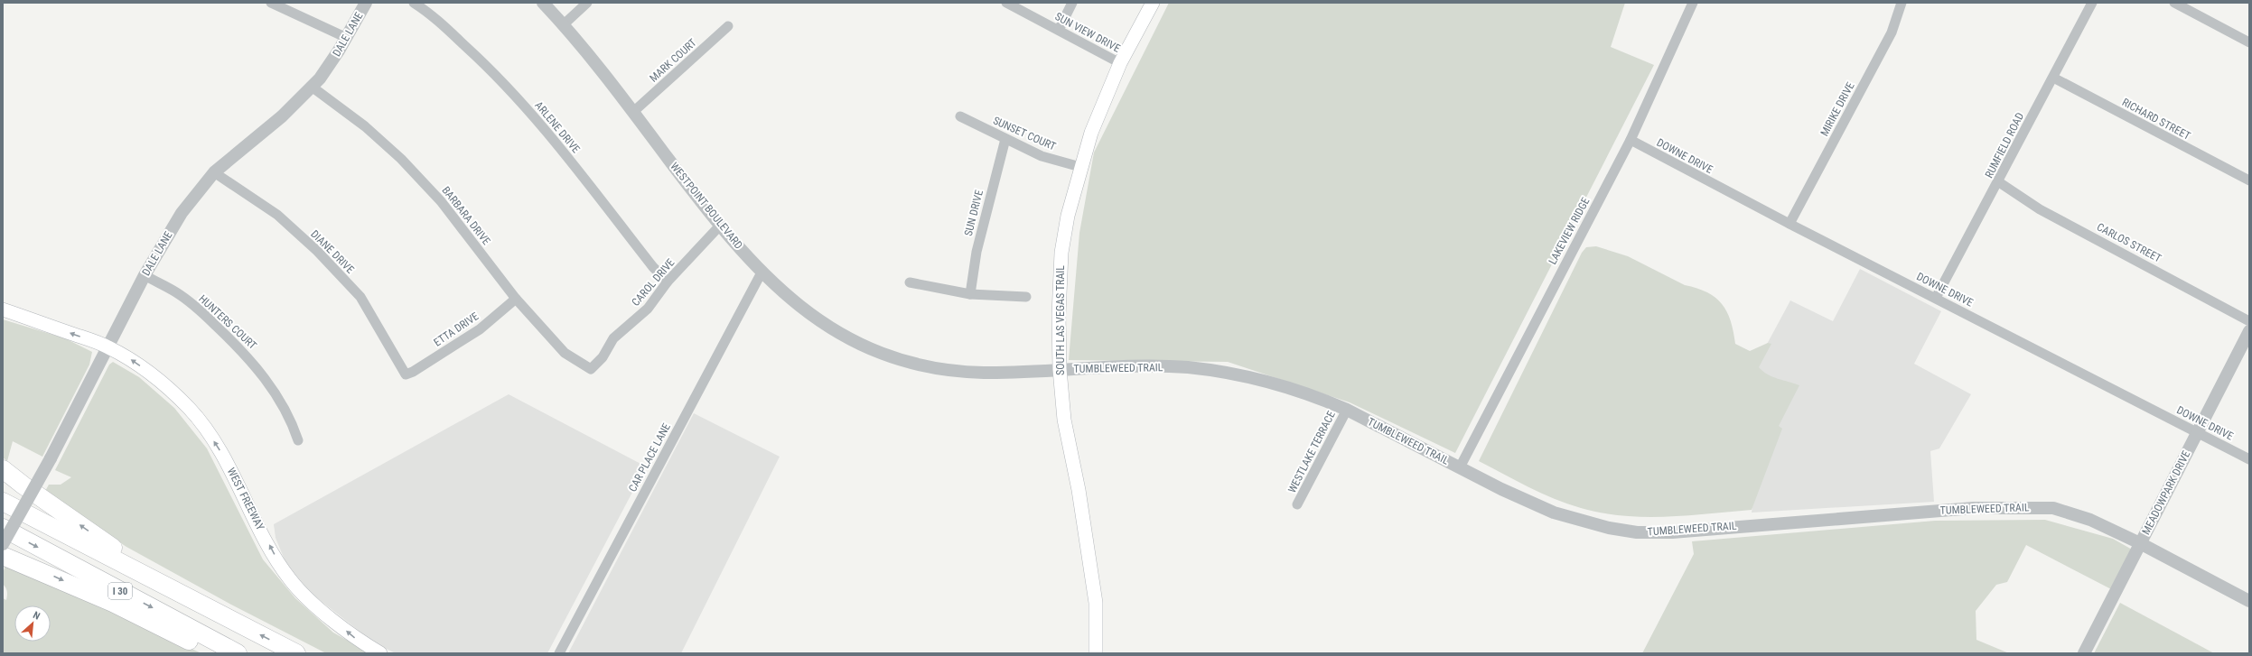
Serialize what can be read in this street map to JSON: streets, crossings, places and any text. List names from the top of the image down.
{
  "streets": {
    "highway": ["I 30"],
    "main road": ["SOUTH LAS VEGAS TRAIL", "WEST FREEWAY"],
    "street": [
      "SUN VIEW DRIVE",
      "DALE LANE",
      "MARK COURT",
      "MIRIKE DRIVE",
      "RICHARD STREET",
      "ARLENE DRIVE",
      "SUNSET COURT",
      "RUMFIELD ROAD",
      "DOWNE DRIVE",
      "WESTPOINT BOULEVARD",
      "SUN DRIVE",
      "BARBARA DRIVE",
      "LAKEVIEW RIDGE",
      "CARLOS STREET",
      "DIANE DRIVE",
      "CAROL DRIVE",
      "HUNTERS COURT",
      "ETTA DRIVE",
      "TUMBLEWEED TRAIL",
      "WESTLAKE TERRACE",
      "CAR PLACE LANE",
      "MEADOWPARK DRIVE"
    ]
  },
  "crossings": [
    ["SUN VIEW DRIVE", "SOUTH LAS VEGAS TRAIL"],
    ["DALE LANE", "BARBARA DRIVE"],
    ["DALE LANE", "DIANE DRIVE"],
    ["DALE LANE", "HUNTERS COURT"],
    ["DALE LANE", "WEST FREEWAY"],
    ["MARK COURT", "WESTPOINT BOULEVARD"],
    ["MIRIKE DRIVE", "DOWNE DRIVE"],
    ["RICHARD STREET", "RUMFIELD ROAD"],
    ["ARLENE DRIVE", "CAROL DRIVE"],
    ["SUNSET COURT", "SUN DRIVE"],
    ["SUNSET COURT", "SOUTH LAS VEGAS TRAIL"],
    ["RUMFIELD ROAD", "DOWNE DRIVE"],
    ["RUMFIELD ROAD", "CARLOS STREET"],
    ["DOWNE DRIVE", "LAKEVIEW RIDGE"],
    ["DOWNE DRIVE", "MEADOWPARK DRIVE"],
    ["WESTPOINT BOULEVARD", "CAROL DRIVE"],
    ["WESTPOINT BOULEVARD", "SOUTH LAS VEGAS TRAIL"],
    ["WESTPOINT BOULEVARD", "TUMBLEWEED TRAIL"],
    ["WESTPOINT BOULEVARD", "CAR PLACE LANE"],
    ["BARBARA DRIVE", "CAROL DRIVE"],
    ["BARBARA DRIVE", "ETTA DRIVE"],
    ["LAKEVIEW RIDGE", "TUMBLEWEED TRAIL"],
    ["DIANE DRIVE", "ETTA DRIVE"],
    ["SOUTH LAS VEGAS TRAIL", "TUMBLEWEED TRAIL"],
    ["TUMBLEWEED TRAIL", "WESTLAKE TERRACE"],
    ["TUMBLEWEED TRAIL", "MEADOWPARK DRIVE"]
  ],
  "one_way": ["WEST FREEWAY"],
  "north": "top right"
}
